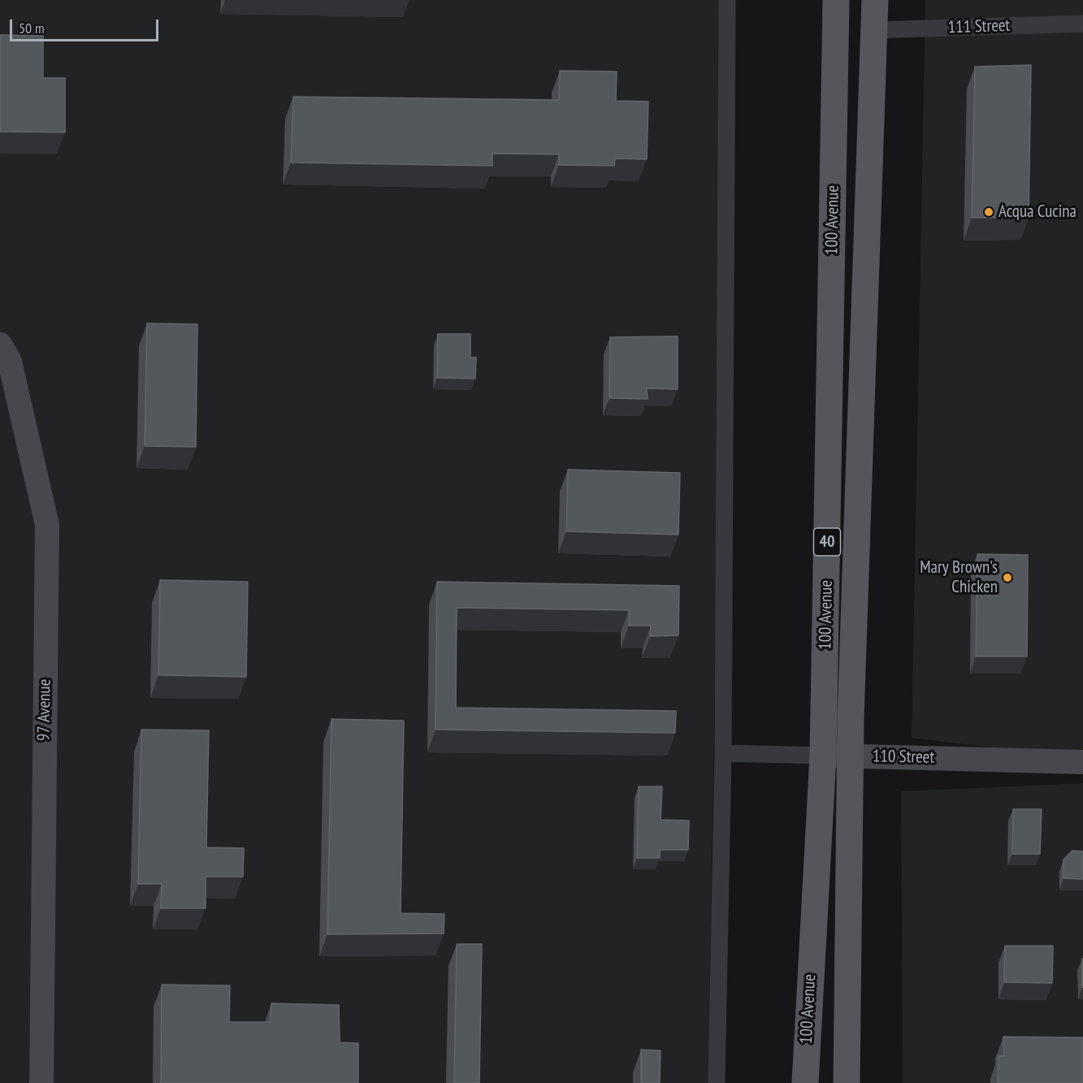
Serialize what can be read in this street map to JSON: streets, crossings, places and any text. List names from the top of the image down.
{
  "streets": {
    "main road": ["100 Avenue", "40"],
    "street": ["111 Street", "97 Avenue", "110 Street"]
  },
  "crossings": [
    ["111 Street", "100 Avenue"],
    ["100 Avenue", "110 Street"]
  ],
  "places": ["Acqua Cucina", "Mary Brown's Chicken"],
  "scale_bar": "50 m"
}
